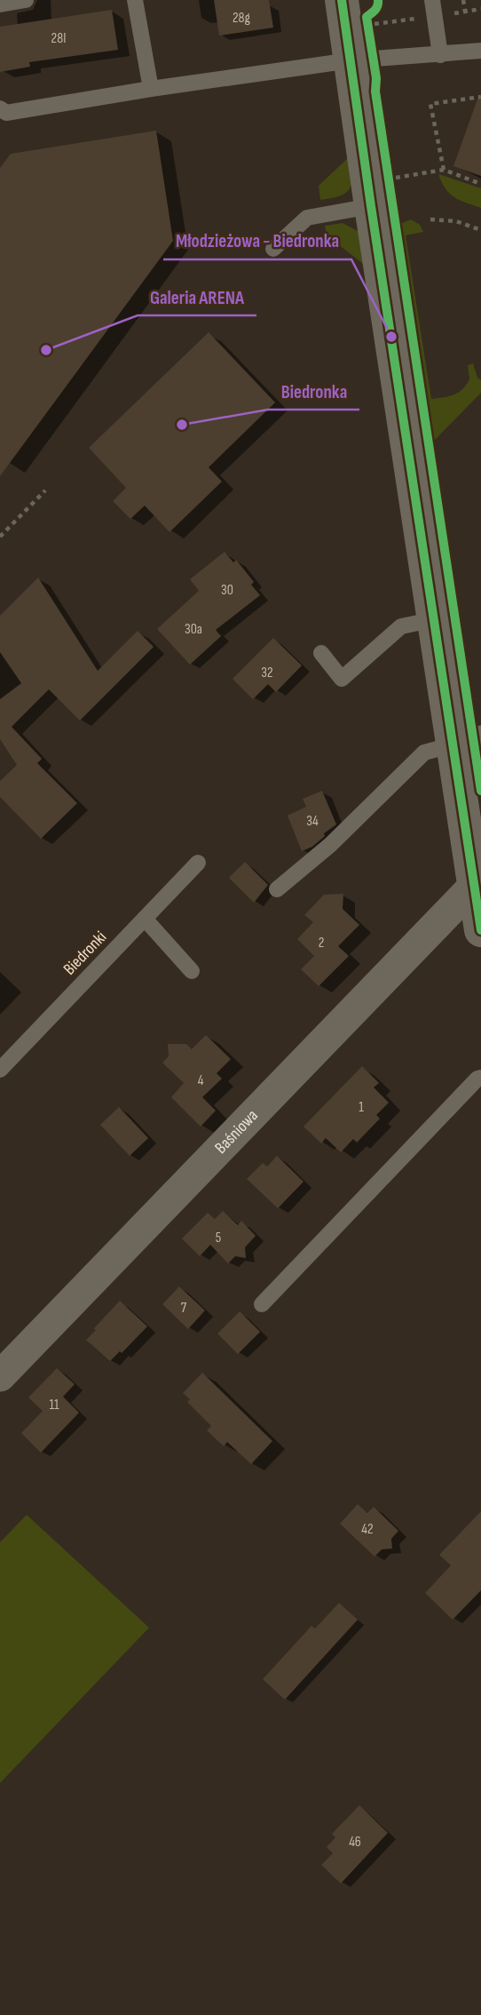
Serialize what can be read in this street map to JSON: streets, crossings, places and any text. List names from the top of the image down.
{
  "streets": {
    "street": ["Baśniowa"],
    "lane": ["Biedronki"]
  },
  "places": ["Młodzieżowa - Biedronka", "Galeria ARENA", "Biedronka"],
  "house_numbers": [
    "28g",
    "28I",
    "30",
    "30a",
    "32",
    "34",
    "2",
    "4",
    "1",
    "5",
    "7",
    "11",
    "42",
    "46"
  ]
}
